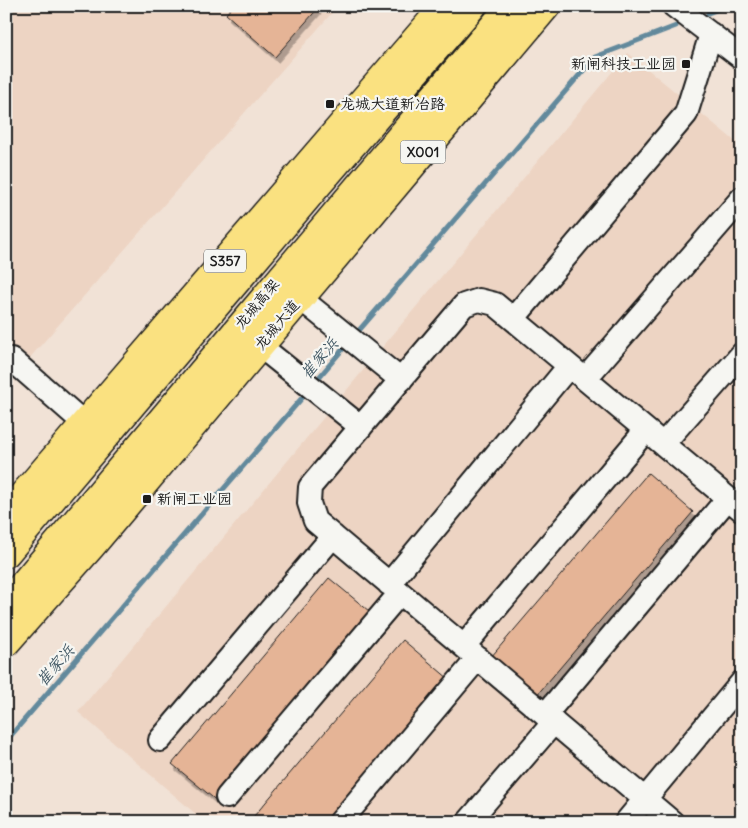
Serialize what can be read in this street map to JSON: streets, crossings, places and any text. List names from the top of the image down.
{
  "streets": {
    "main road": [
      "X001",
      "S357",
      "龙城高架",
      "龙城大道"
    ]
  },
  "water": ["崔家浜"],
  "places": {
    "transit": ["新闸科技工业园", "龙城大道新冶路", "新闸工业园"]
  }
}
